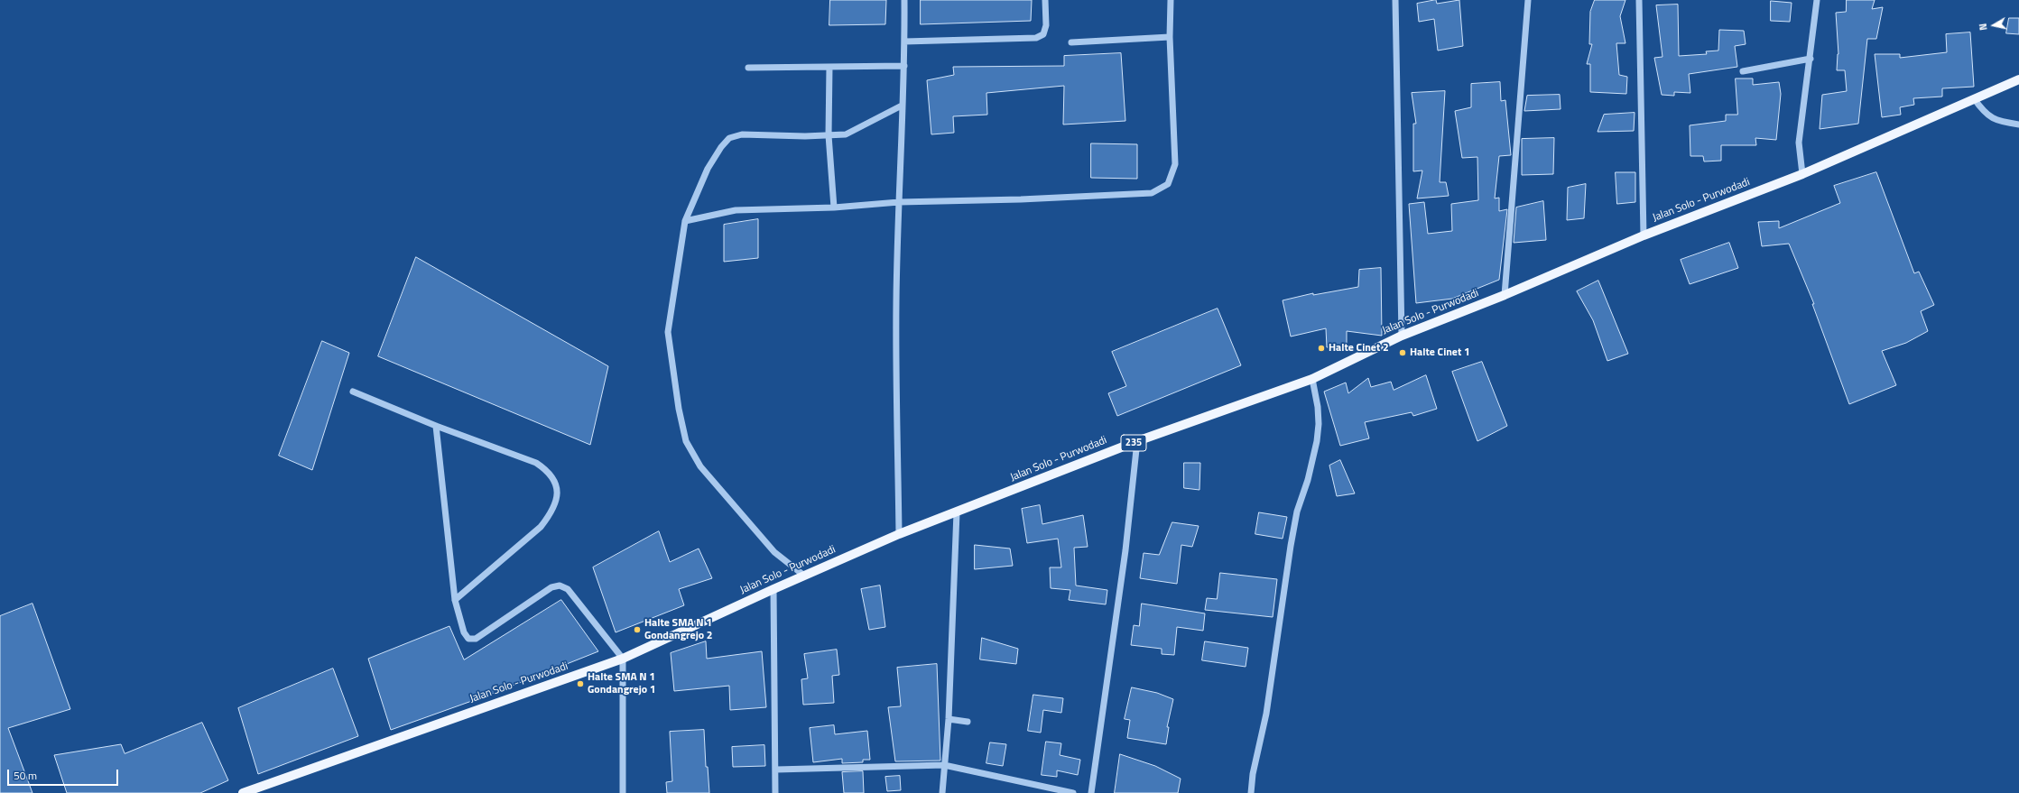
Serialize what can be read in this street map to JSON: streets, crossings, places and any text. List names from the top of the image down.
{
  "streets": {
    "main road": ["Jalan Solo - Purwodadi", "235"]
  },
  "places": [
    "Halte Cinet 2",
    "Halte Cinet 1",
    "Halte SMA N 1 Gondangrejo 2",
    "Halte SMA N 1 Gondangrejo 1"
  ],
  "scale_bar": "50 m",
  "north": "left"
}
